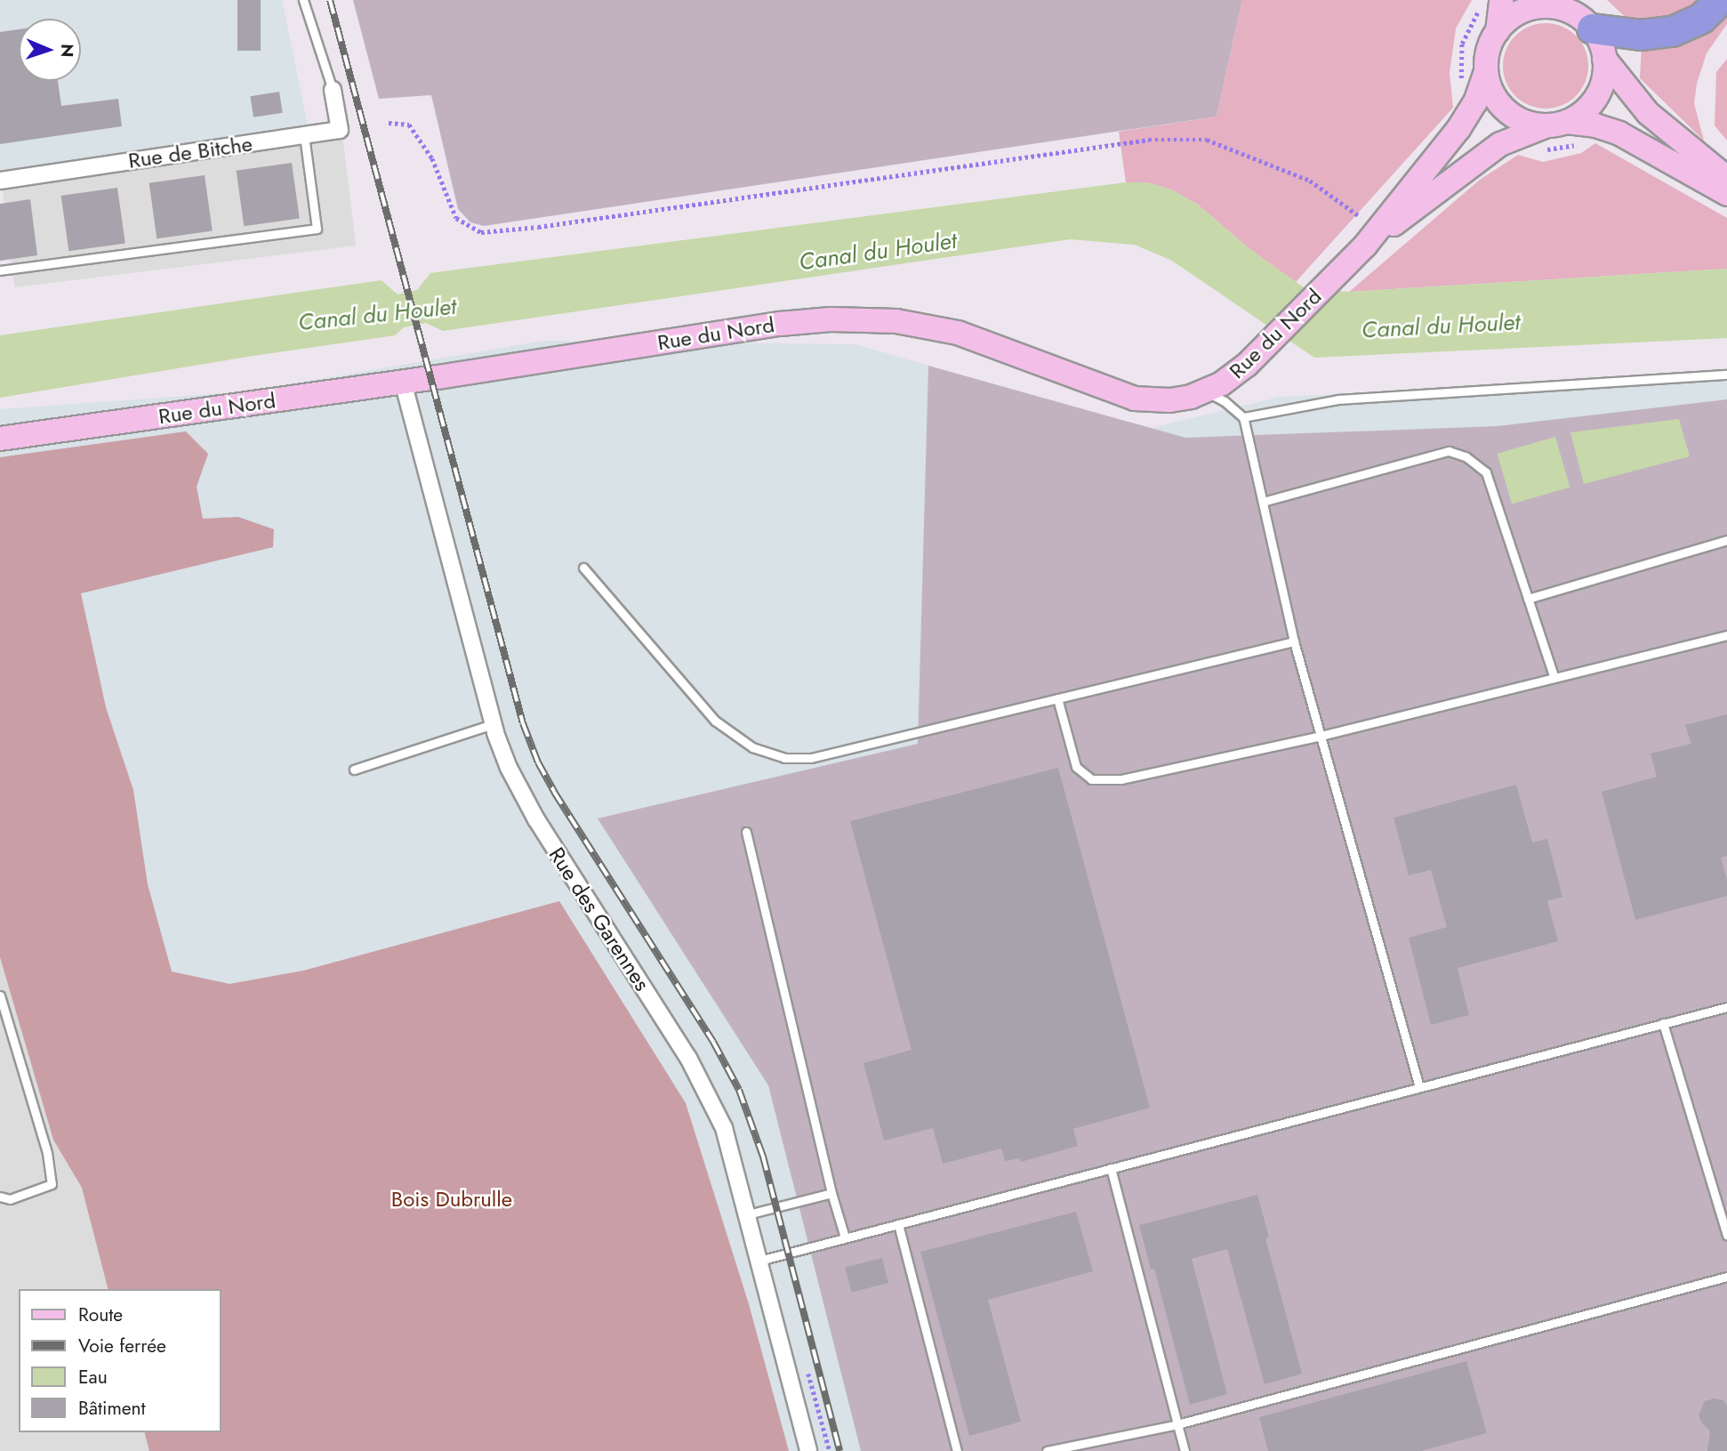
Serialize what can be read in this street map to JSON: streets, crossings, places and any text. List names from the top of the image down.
{
  "streets": {
    "street": ["Rue de Bitche", "Rue du Nord", "Rue des Garennes"]
  },
  "crossings": [
    ["Rue du Nord", "Rue des Garennes"]
  ],
  "water": ["Canal du Houlet"],
  "parks": ["Bois Dubrulle"],
  "legend": [
    "Route",
    "Voie ferrée",
    "Eau",
    "Bâtiment"
  ],
  "north": "right"
}
